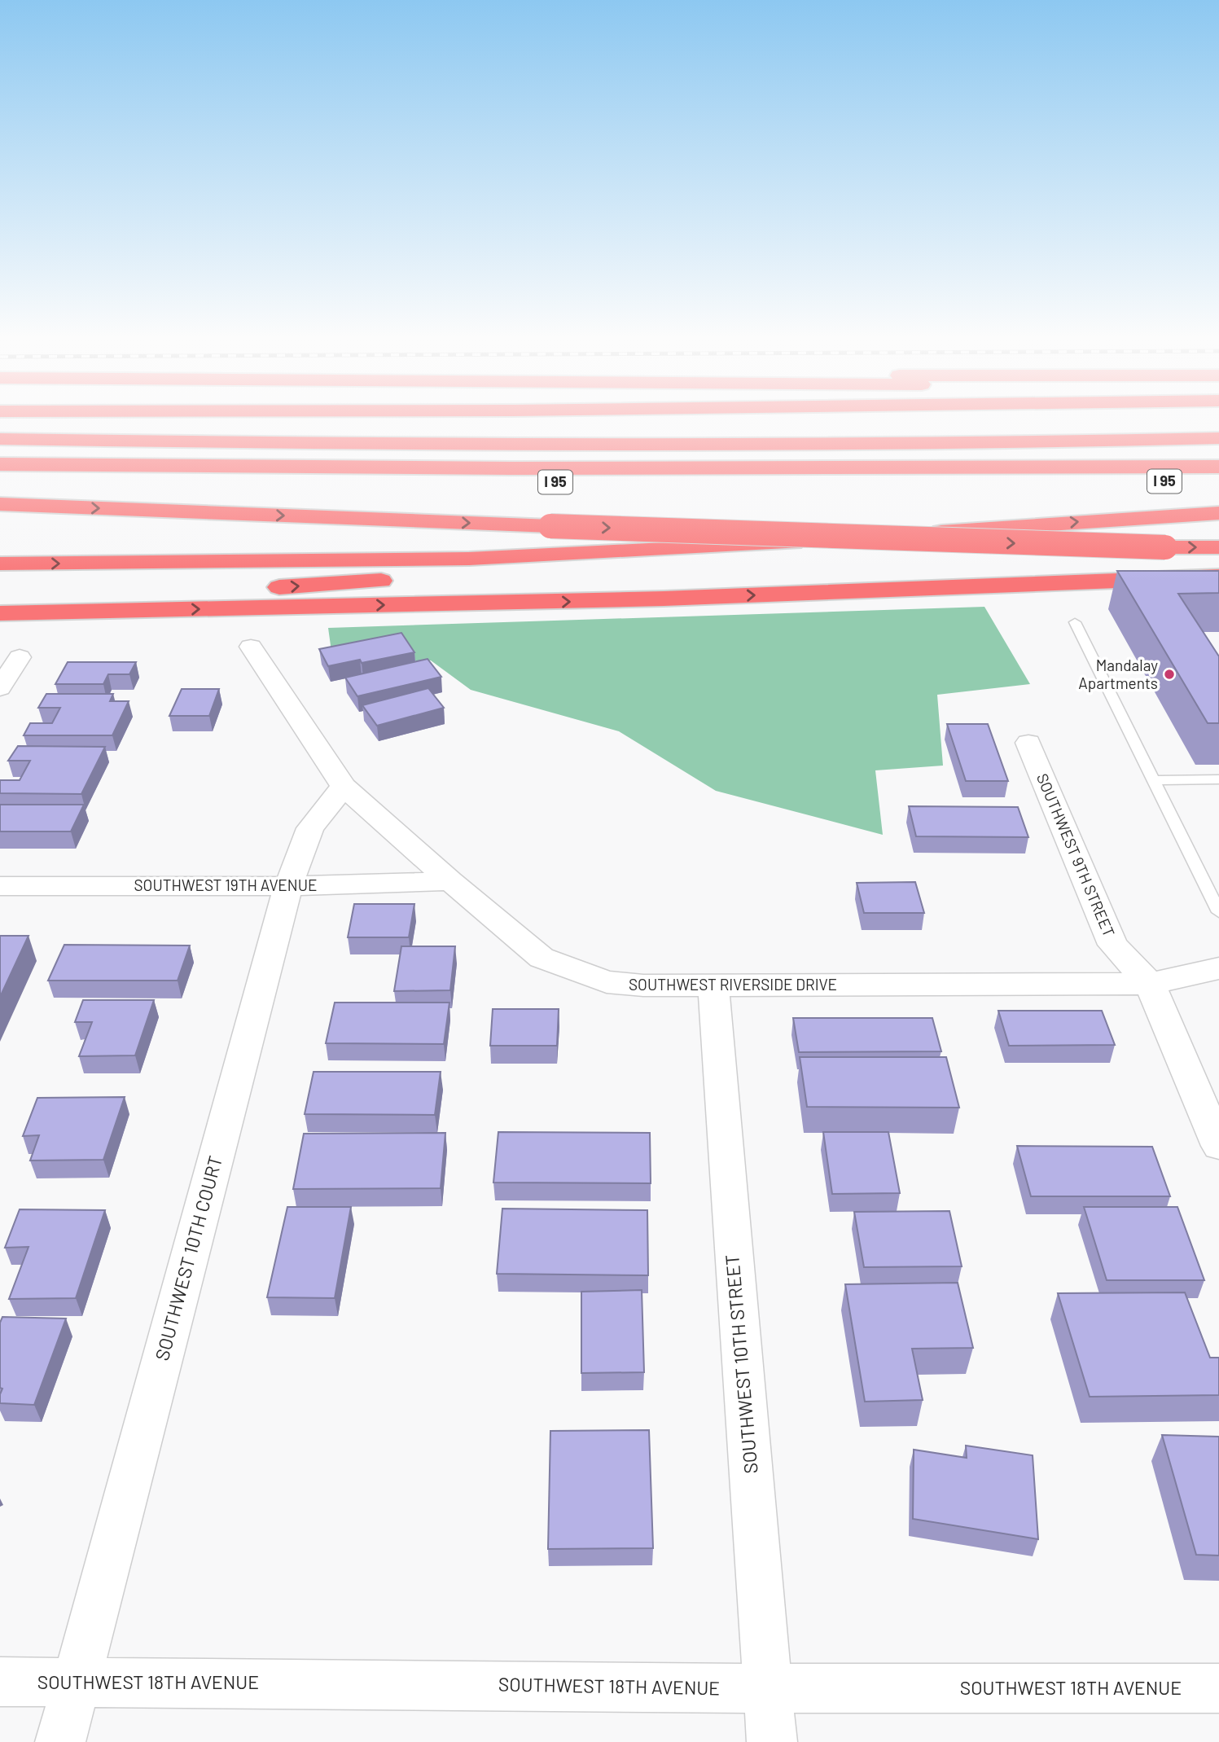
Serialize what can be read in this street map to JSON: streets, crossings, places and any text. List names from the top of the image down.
{
  "streets": {
    "highway": ["I 95"],
    "street": [
      "SOUTHWEST 9TH STREET",
      "SOUTHWEST 19TH AVENUE",
      "SOUTHWEST RIVERSIDE DRIVE",
      "SOUTHWEST 10TH COURT",
      "SOUTHWEST 10TH STREET",
      "SOUTHWEST 18TH AVENUE"
    ]
  },
  "crossings": [
    ["SOUTHWEST 9TH STREET", "SOUTHWEST RIVERSIDE DRIVE"],
    ["SOUTHWEST 19TH AVENUE", "SOUTHWEST RIVERSIDE DRIVE"],
    ["SOUTHWEST 19TH AVENUE", "SOUTHWEST 10TH COURT"],
    ["SOUTHWEST RIVERSIDE DRIVE", "SOUTHWEST 10TH COURT"],
    ["SOUTHWEST RIVERSIDE DRIVE", "SOUTHWEST 10TH STREET"],
    ["SOUTHWEST 10TH COURT", "SOUTHWEST 18TH AVENUE"],
    ["SOUTHWEST 10TH STREET", "SOUTHWEST 18TH AVENUE"]
  ],
  "places": ["Mandalay Apartments"]
}
